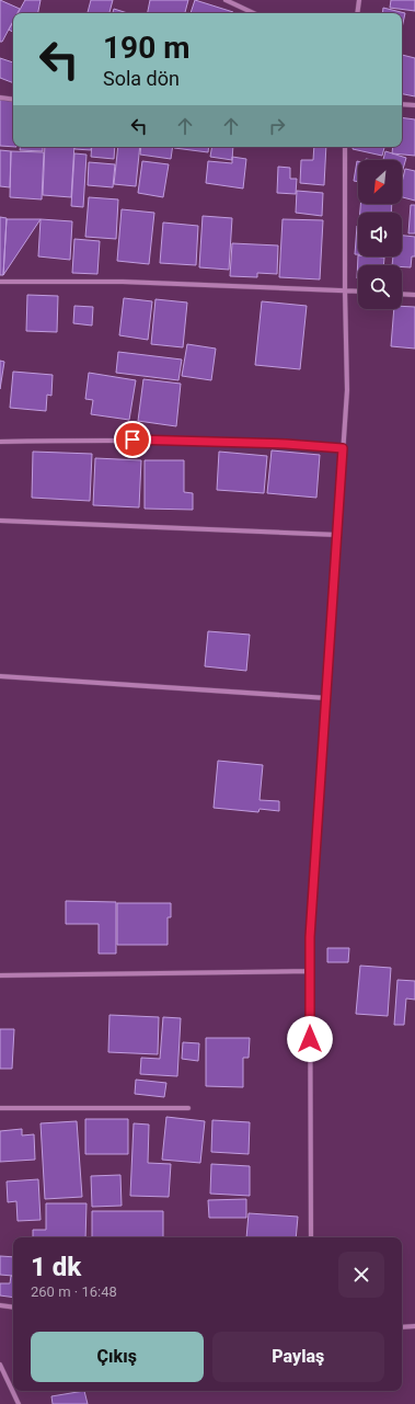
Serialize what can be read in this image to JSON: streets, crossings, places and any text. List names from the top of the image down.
{
  "north": "bottom left",
  "page": {
    "turn": ["190 m", "Sola dön"],
    "heading": ["1 dk", "260 m · 16:48"],
    "buttons": ["Çıkış", "Paylaş"]
  }
}
